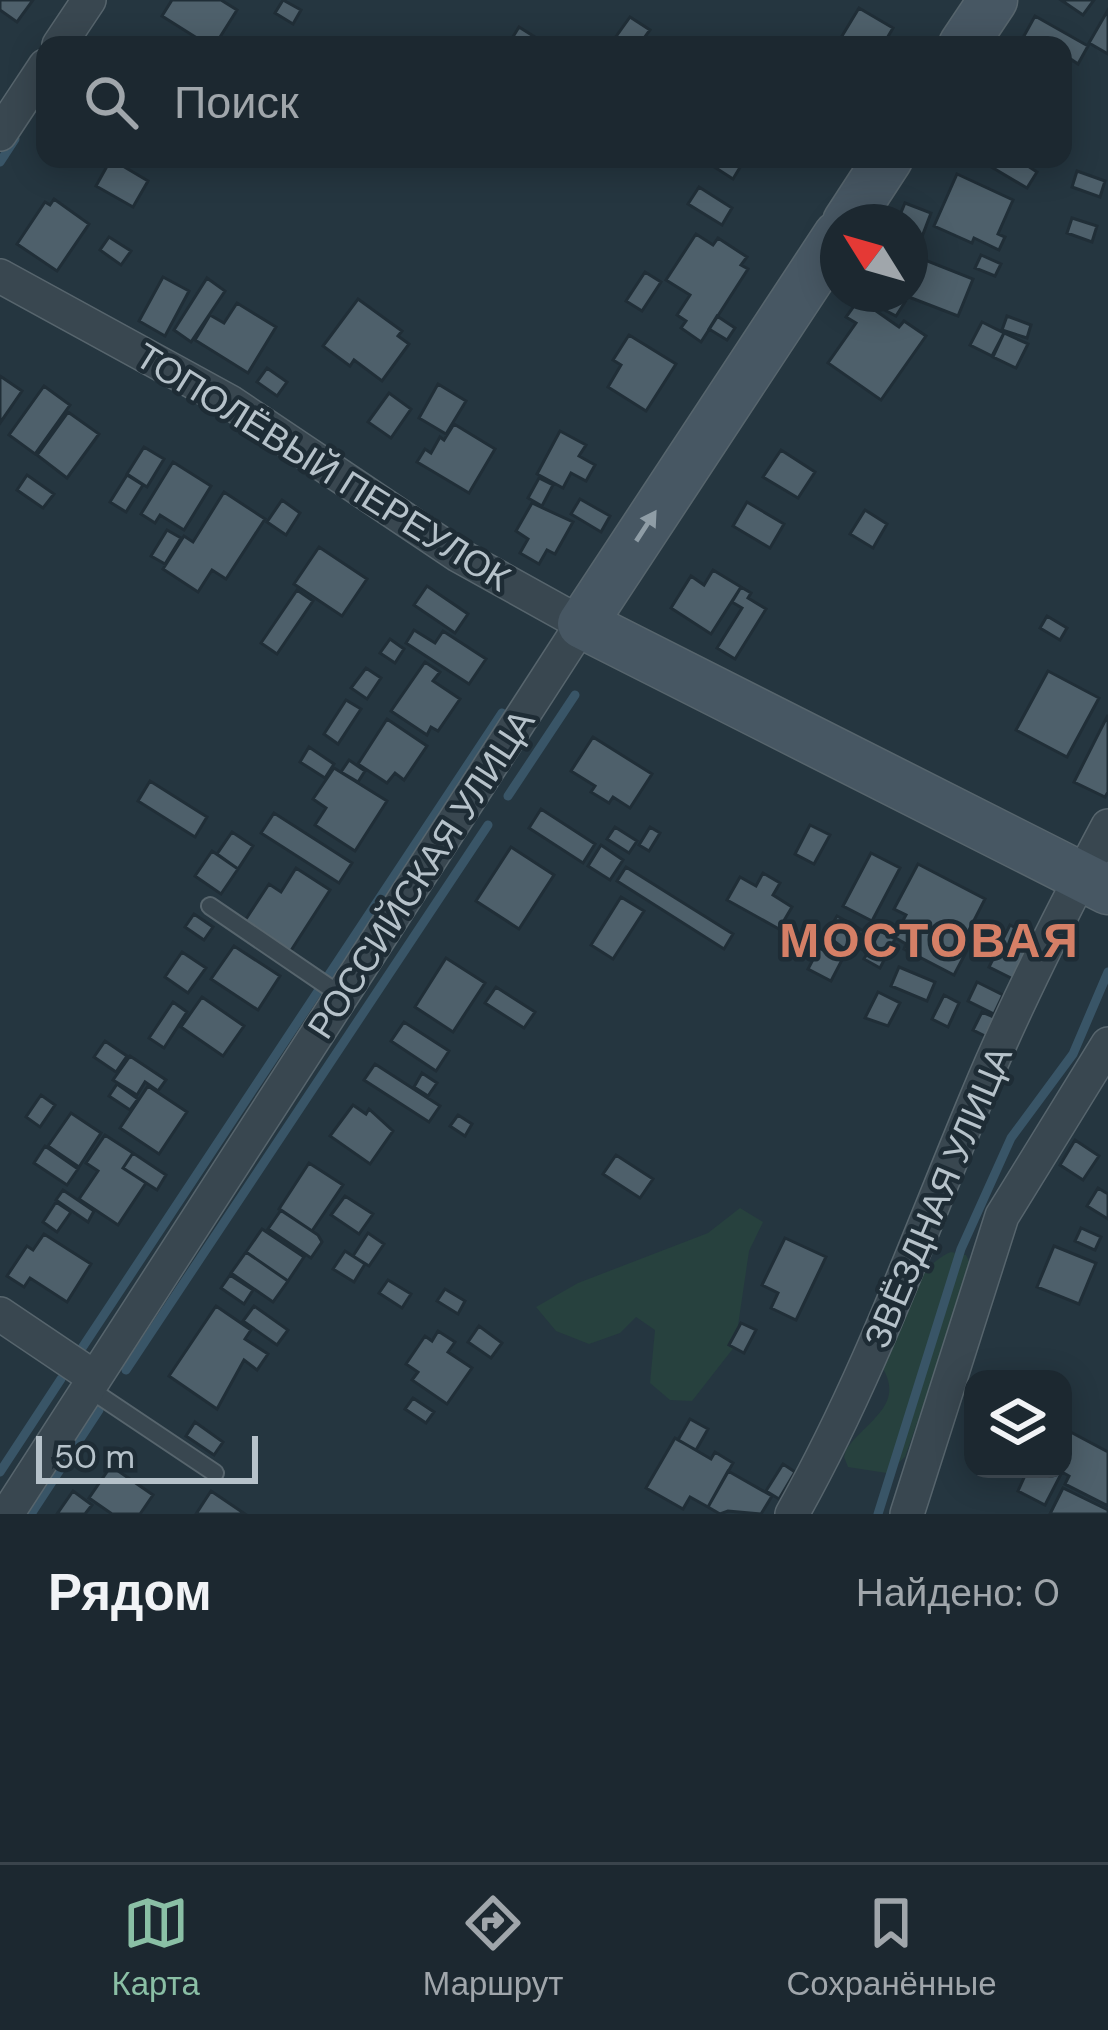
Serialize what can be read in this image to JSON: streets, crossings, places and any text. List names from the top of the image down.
{
  "streets": {
    "street": ["ТОПОЛЁВЫЙ ПЕРЕУЛОК", "РОССИЙСКАЯ УЛИЦА", "ЗВЁЗДНАЯ УЛИЦА"]
  },
  "crossings": [
    ["ТОПОЛЁВЫЙ ПЕРЕУЛОК", "РОССИЙСКАЯ УЛИЦА"]
  ],
  "districts": ["МОСТОВАЯ"],
  "scale_bar": "50 m",
  "north": "top left",
  "page": {
    "search": "Поиск",
    "scale": "50 m",
    "heading": ["Рядом", "Найдено: 0"],
    "nav": ["Карта", "Маршрут", "Сохранённые"]
  }
}
